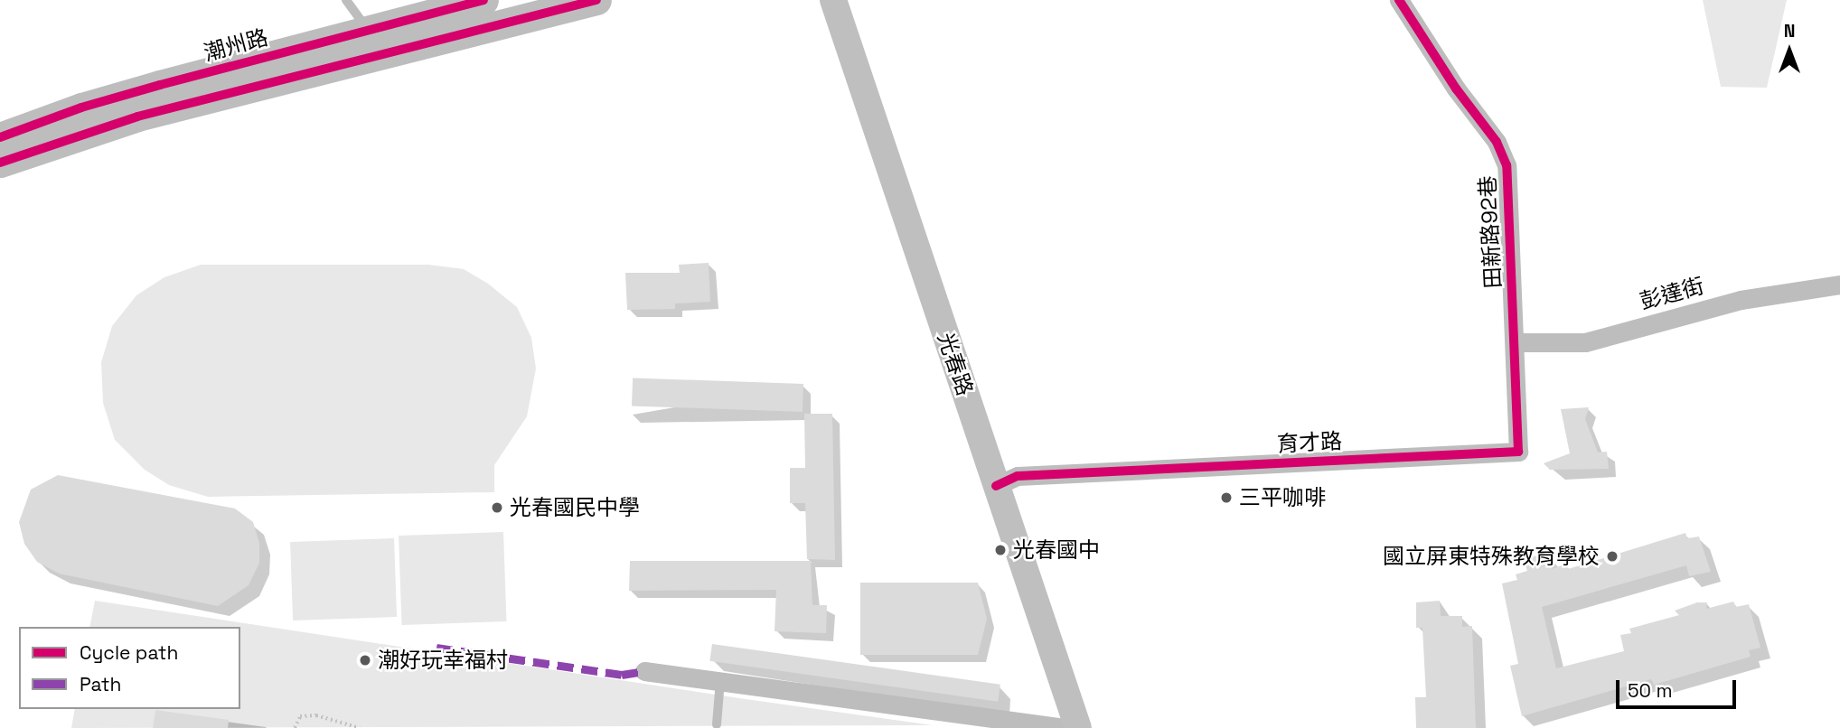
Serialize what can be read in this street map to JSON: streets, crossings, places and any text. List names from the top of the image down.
{
  "streets": {
    "main road": ["潮州路", "光春路"],
    "street": ["田新路92巷", "彭達街", "育才路"]
  },
  "crossings": [
    ["田新路92巷", "彭達街"],
    ["田新路92巷", "育才路"],
    ["彭達街", "育才路"],
    ["光春路", "育才路"]
  ],
  "places": [
    "三平咖啡",
    "光春國民中學",
    "光春國中",
    "國立屏東特殊教育學校",
    "潮好玩幸福村"
  ],
  "legend": ["Cycle path", "Path"],
  "scale_bar": "50 m",
  "north": "top"
}
